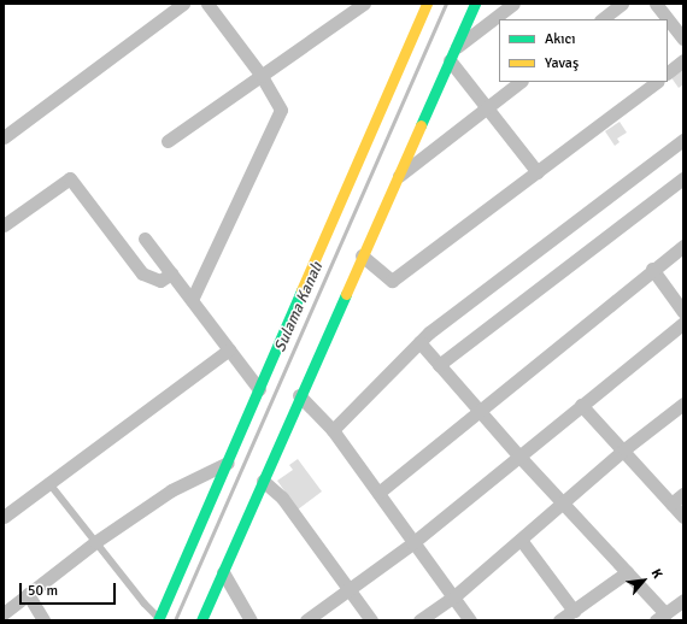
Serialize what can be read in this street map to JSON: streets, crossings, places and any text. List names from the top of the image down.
{
  "water": ["Sulama Kanalı"],
  "legend": ["Akıcı", "Yavaş"],
  "scale_bar": "50 m",
  "north": "top right"
}
